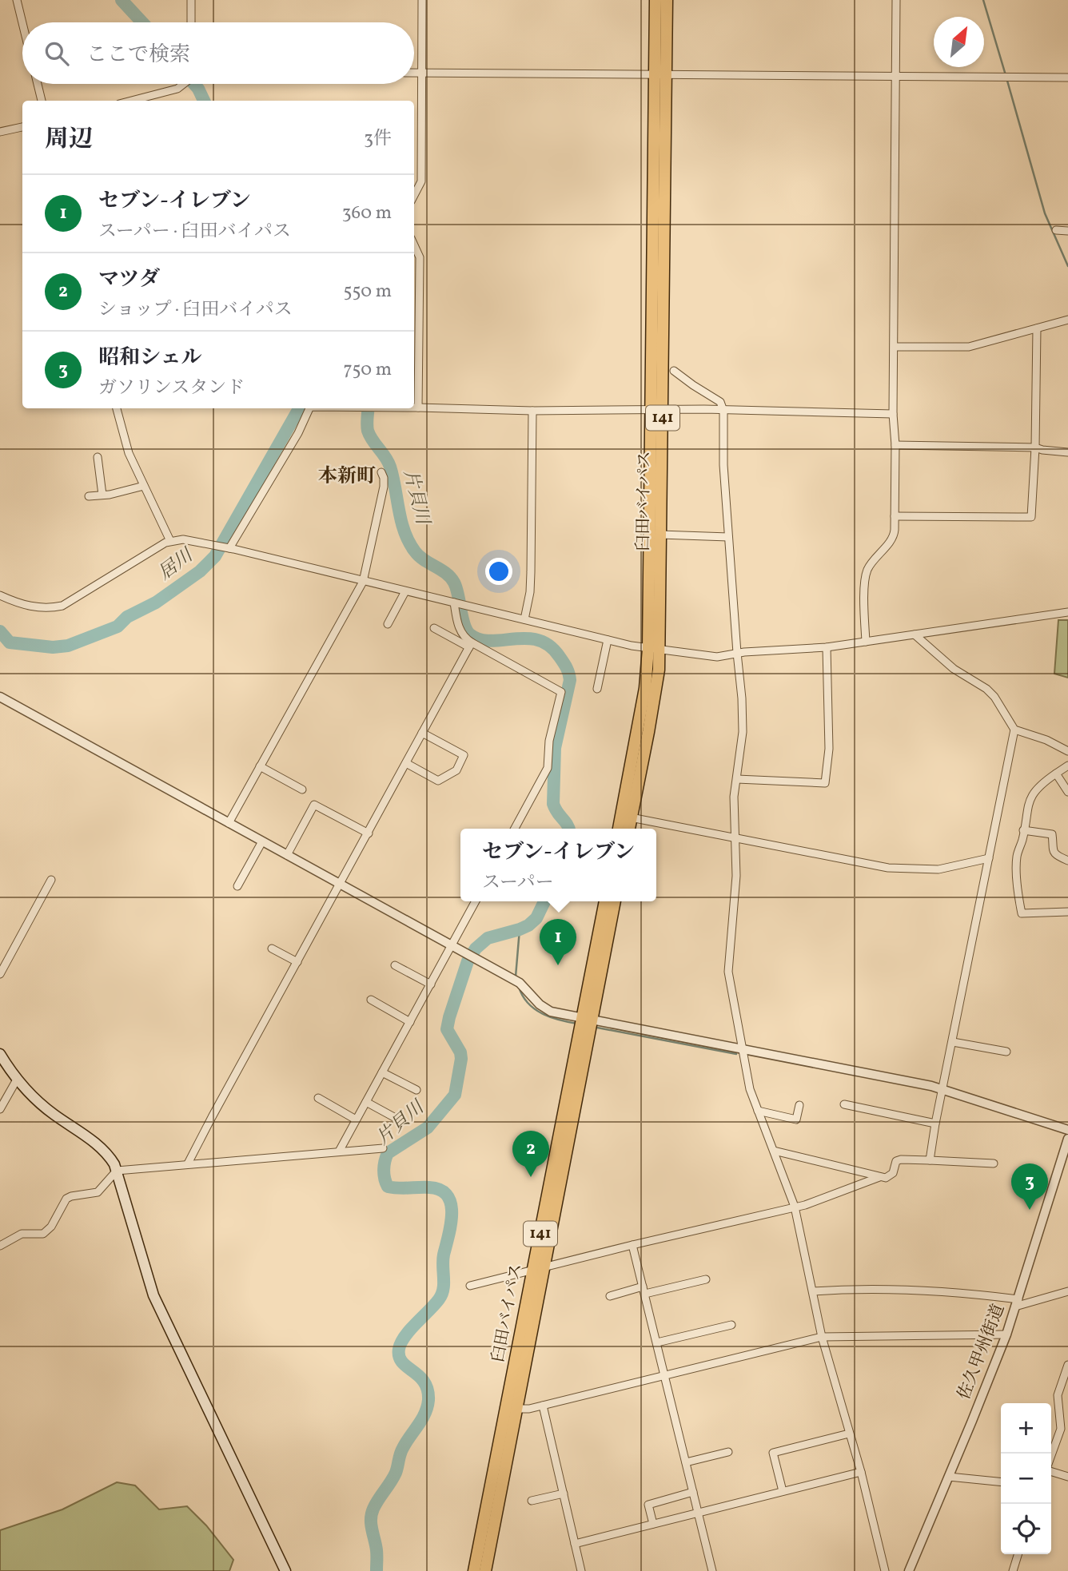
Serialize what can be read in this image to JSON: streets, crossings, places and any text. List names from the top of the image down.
{
  "streets": {
    "highway": ["141", "臼田バイパス"],
    "street": ["佐久甲州街道"]
  },
  "districts": ["本新町"],
  "water": ["片貝川", "居川"],
  "north": "top right",
  "page": {
    "search": "ここで検索",
    "heading": ["周辺", "3件"],
    "list": [
      {
        "mark": "1",
        "name": "セブン-イレブン",
        "note": "スーパー · 臼田バイパス",
        "value": "360 m"
      },
      {
        "mark": "2",
        "name": "マツダ",
        "note": "ショップ · 臼田バイパス",
        "value": "550 m"
      },
      {
        "mark": "3",
        "name": "昭和シェル",
        "note": "ガソリンスタンド",
        "value": "750 m"
      }
    ],
    "popup": ["セブン-イレブン", "スーパー"],
    "pins": ["1", "2", "3"],
    "map_buttons": ["+", "−"]
  }
}
